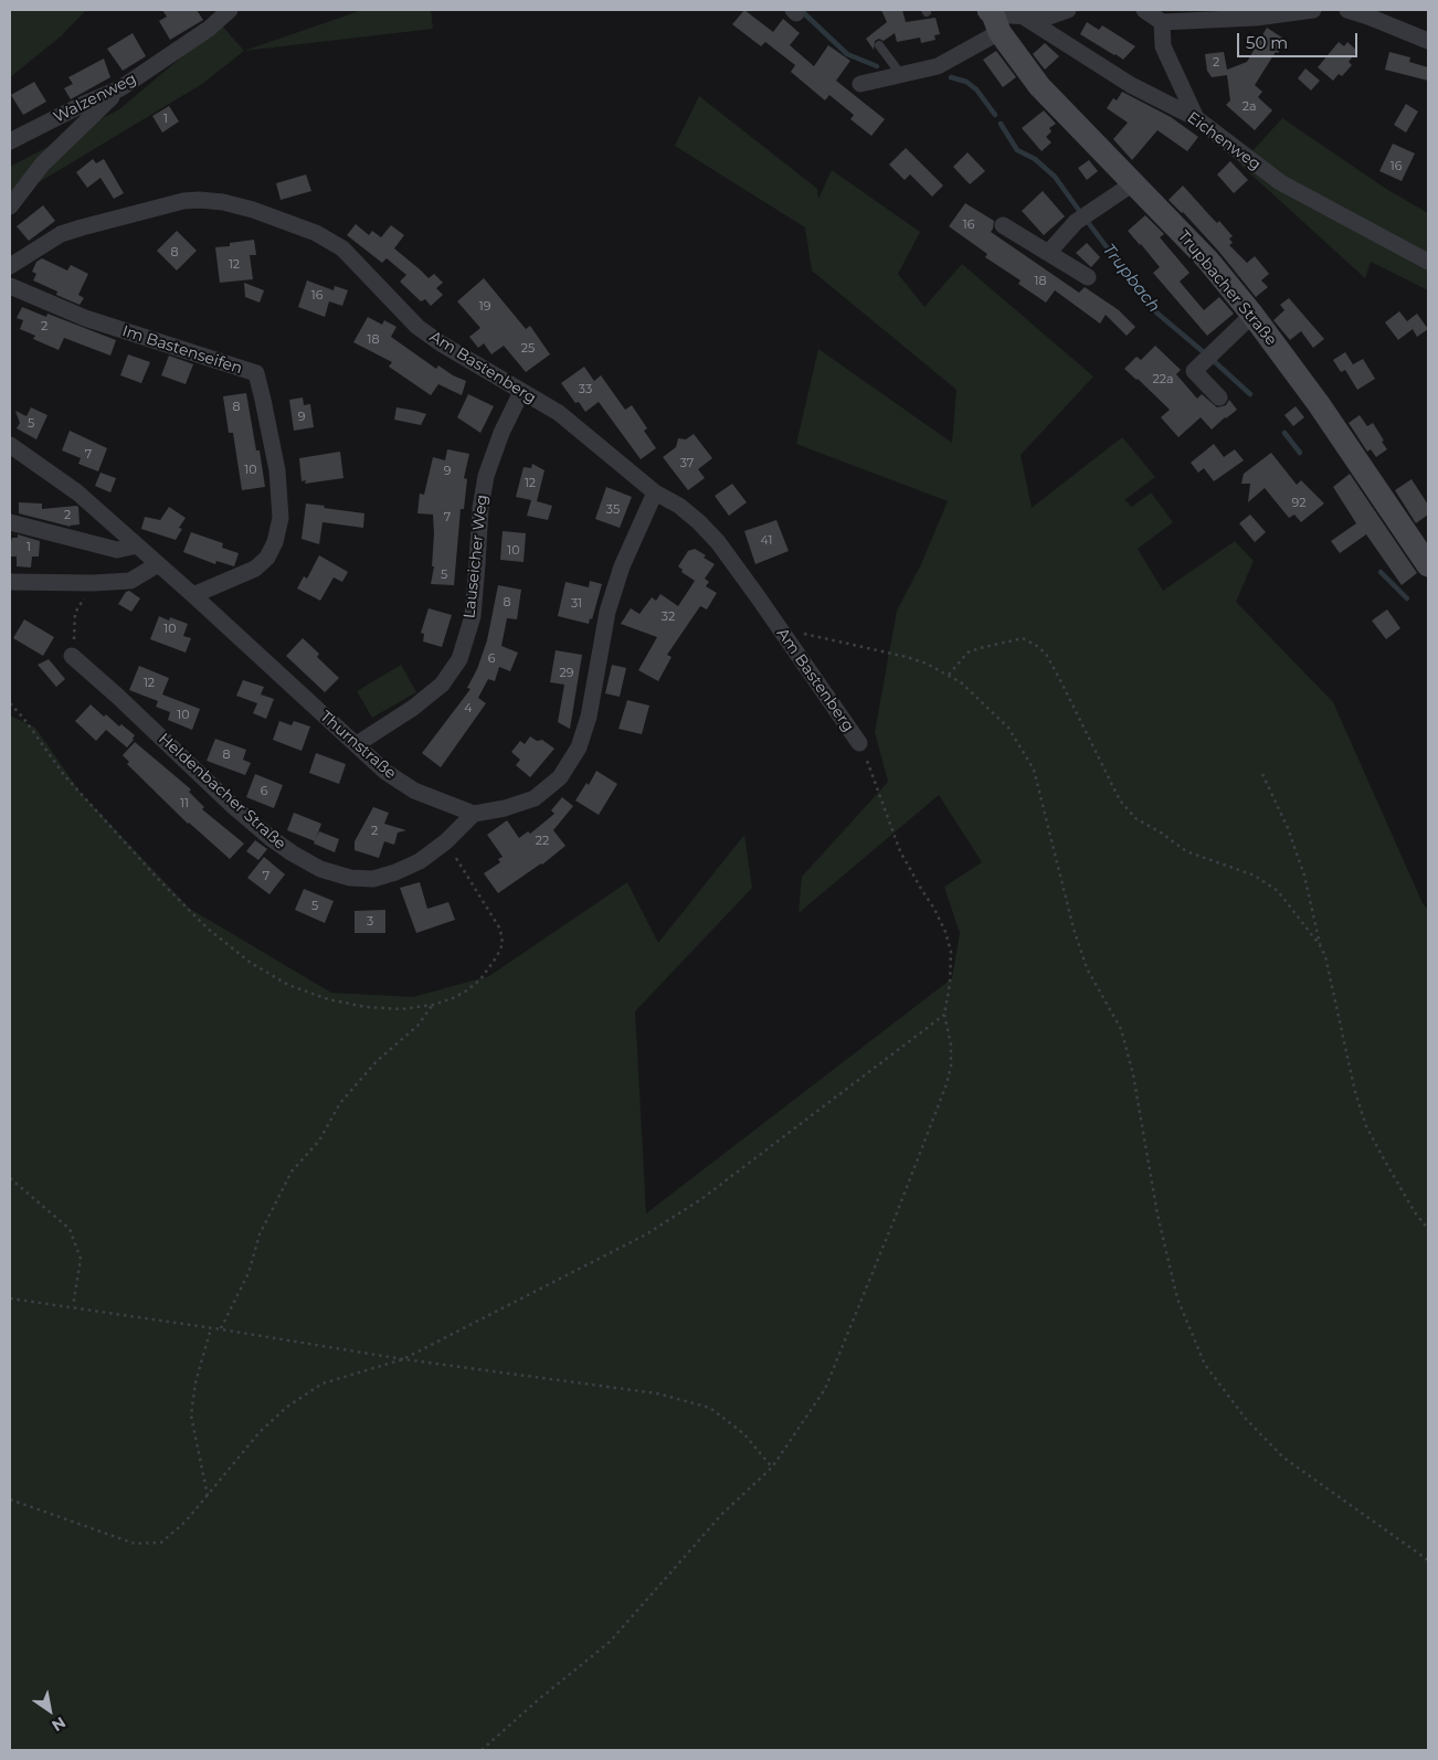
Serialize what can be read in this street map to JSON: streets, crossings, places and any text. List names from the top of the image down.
{
  "streets": {
    "street": [
      "Walzenweg",
      "Eichenweg",
      "Trupbacher Straße",
      "Im Bastenseifen",
      "Am Bastenberg",
      "Lauseicher Weg",
      "Thurnstraße",
      "Heldenbacher Straße"
    ]
  },
  "crossings": [
    ["Im Bastenseifen", "Thurnstraße"],
    ["Am Bastenberg", "Lauseicher Weg"],
    ["Lauseicher Weg", "Thurnstraße"],
    ["Thurnstraße", "Heldenbacher Straße"]
  ],
  "water": ["Trupbach"],
  "house_numbers": [
    "2",
    "2a",
    "1",
    "16",
    "16",
    "8",
    "12",
    "18",
    "16",
    "19",
    "2",
    "18",
    "25",
    "22a",
    "33",
    "8",
    "9",
    "5",
    "7",
    "37",
    "10",
    "9",
    "12",
    "92",
    "35",
    "2",
    "7",
    "41",
    "1",
    "10",
    "5",
    "8",
    "31",
    "32",
    "10",
    "6",
    "29",
    "12",
    "4",
    "10",
    "8",
    "6",
    "11",
    "2",
    "22",
    "7",
    "5",
    "3"
  ],
  "scale_bar": "50 m",
  "north": "bottom right"
}
